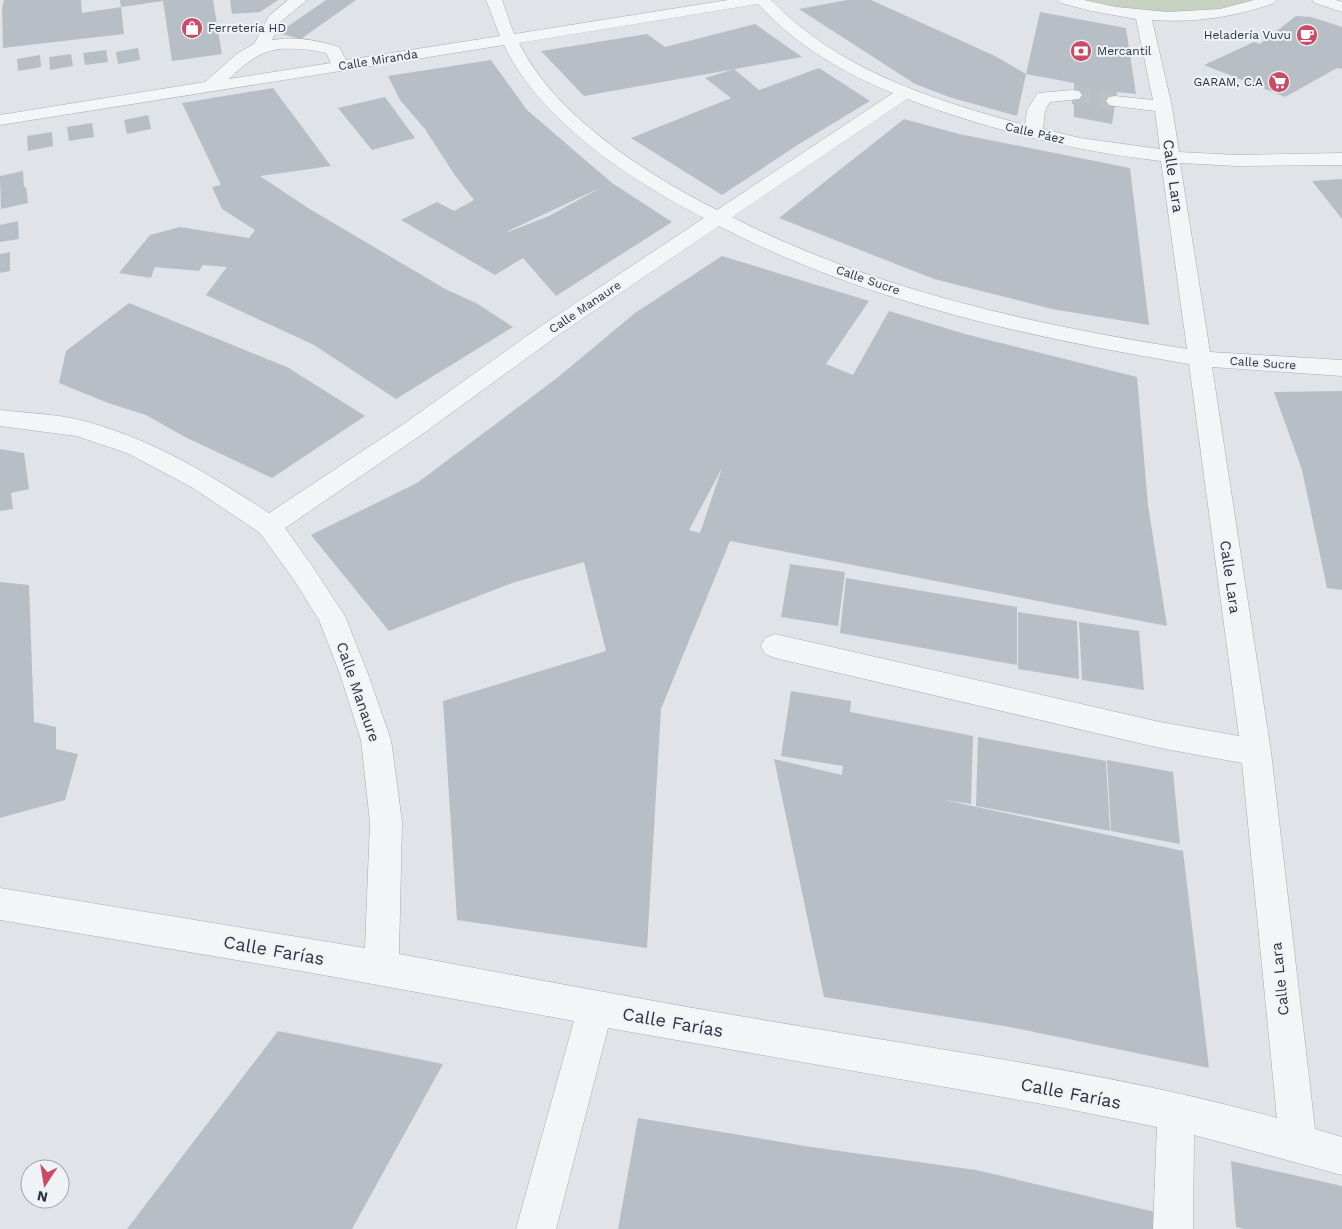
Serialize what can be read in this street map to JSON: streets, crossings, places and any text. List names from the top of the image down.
{
  "streets": {
    "street": [
      "Calle Miranda",
      "Calle Páez",
      "Calle Lara",
      "Calle Sucre",
      "Calle Manaure",
      "Calle Farías"
    ]
  },
  "crossings": [
    ["Calle Miranda", "Calle Sucre"],
    ["Calle Páez", "Calle Lara"],
    ["Calle Páez", "Calle Manaure"],
    ["Calle Lara", "Calle Sucre"],
    ["Calle Lara", "Calle Farías"],
    ["Calle Sucre", "Calle Manaure"],
    ["Calle Manaure", "Calle Farías"]
  ],
  "places": {
    "shop": ["Ferretería HD"],
    "cafe": ["Heladería Vuvu"],
    "bank": ["Mercantil"],
    "supermarket": ["GARAM, C.A"]
  },
  "north": "bottom"
}
